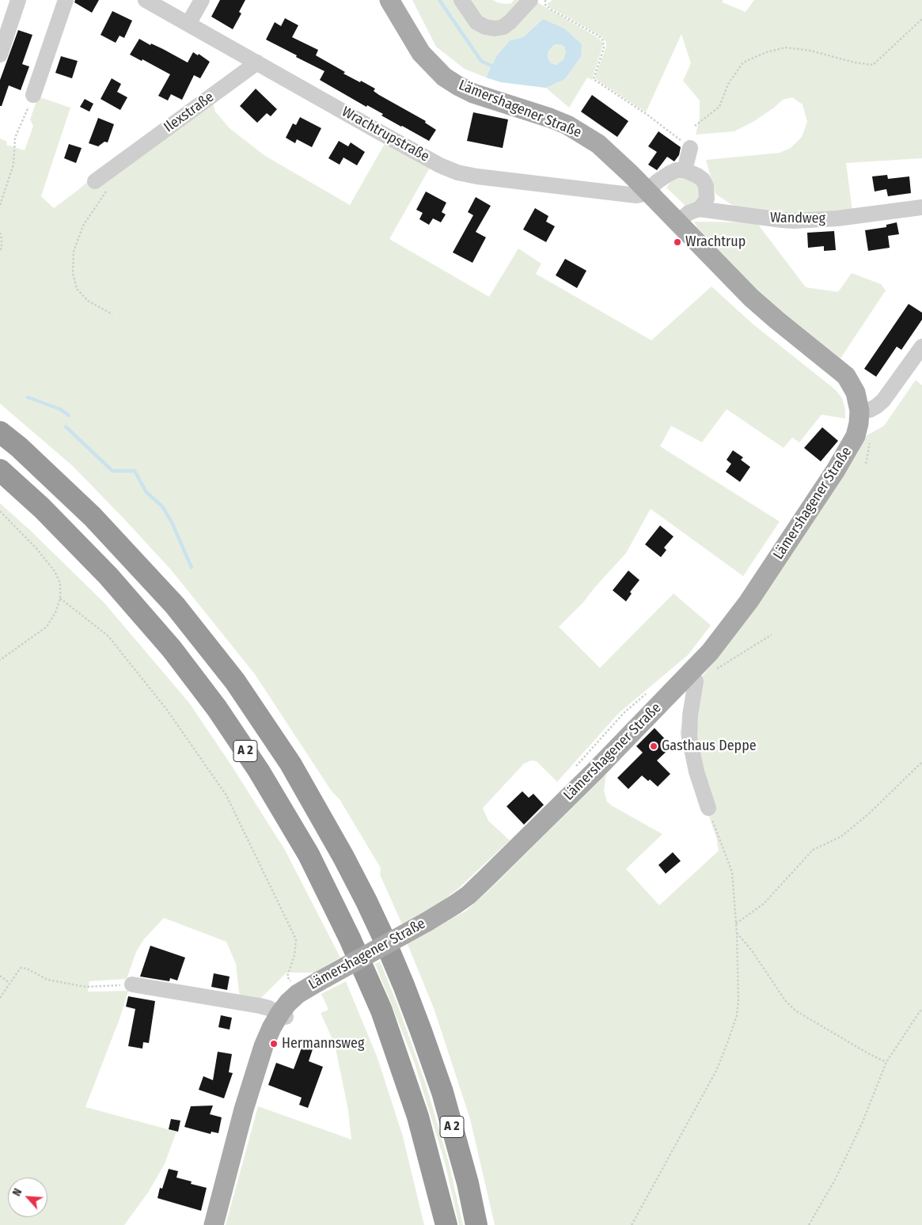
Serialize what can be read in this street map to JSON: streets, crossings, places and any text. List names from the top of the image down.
{
  "streets": {
    "highway": ["A 2"],
    "main road": ["Lämershagener Straße"],
    "street": ["Ilexstraße", "Wrachtrupstraße", "Wandweg"]
  },
  "crossings": [
    ["Lämershagener Straße", "Wrachtrupstraße"],
    ["Lämershagener Straße", "Wandweg"],
    ["Ilexstraße", "Wrachtrupstraße"],
    ["Wrachtrupstraße", "Wandweg"]
  ],
  "places": ["Wrachtrup", "Gasthaus Deppe", "Hermannsweg"],
  "north": "top left"
}
